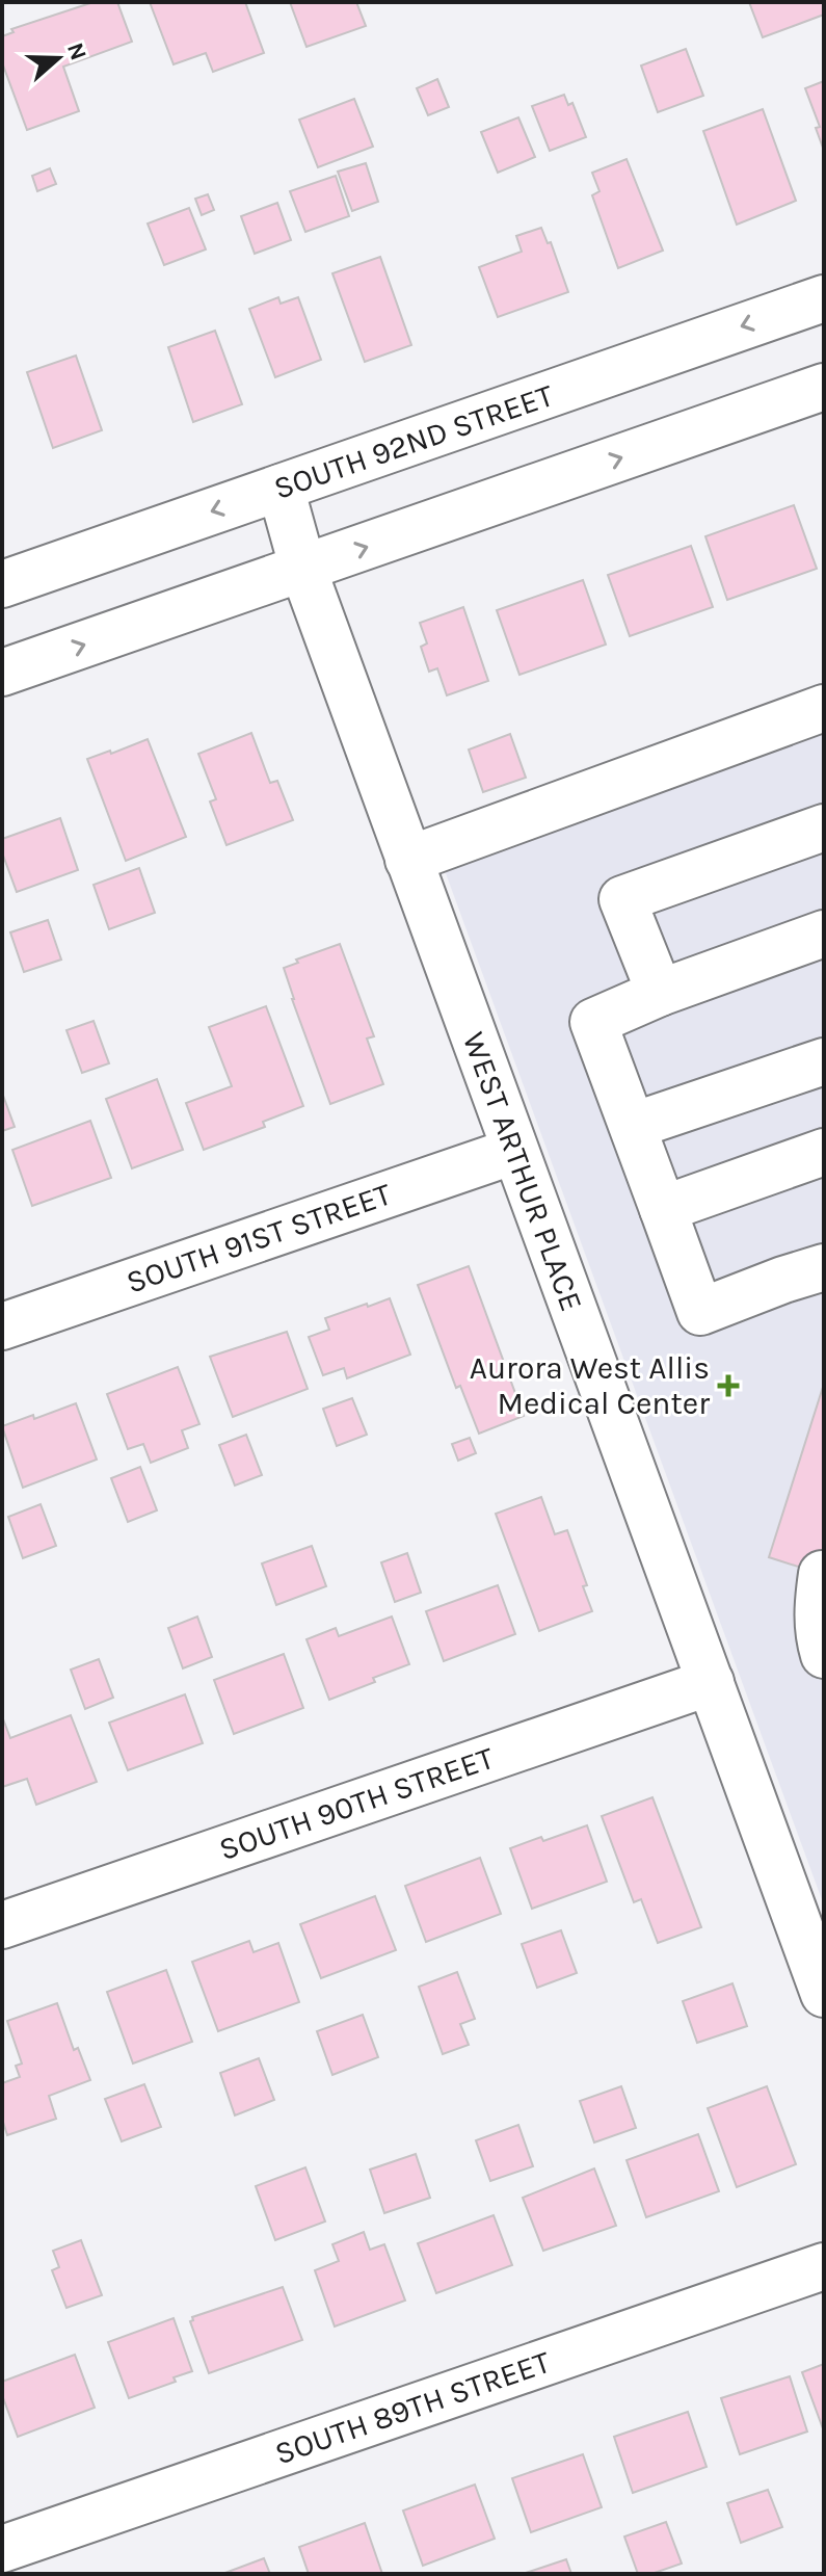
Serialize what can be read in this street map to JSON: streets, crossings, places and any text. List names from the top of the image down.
{
  "streets": {
    "street": [
      "SOUTH 92ND STREET",
      "WEST ARTHUR PLACE",
      "SOUTH 91ST STREET",
      "SOUTH 90TH STREET",
      "SOUTH 89TH STREET"
    ]
  },
  "crossings": [
    ["SOUTH 92ND STREET", "WEST ARTHUR PLACE"],
    ["WEST ARTHUR PLACE", "SOUTH 91ST STREET"],
    ["WEST ARTHUR PLACE", "SOUTH 90TH STREET"]
  ],
  "places": {
    "health": ["Aurora West Allis Medical Center"]
  },
  "north": "right"
}
